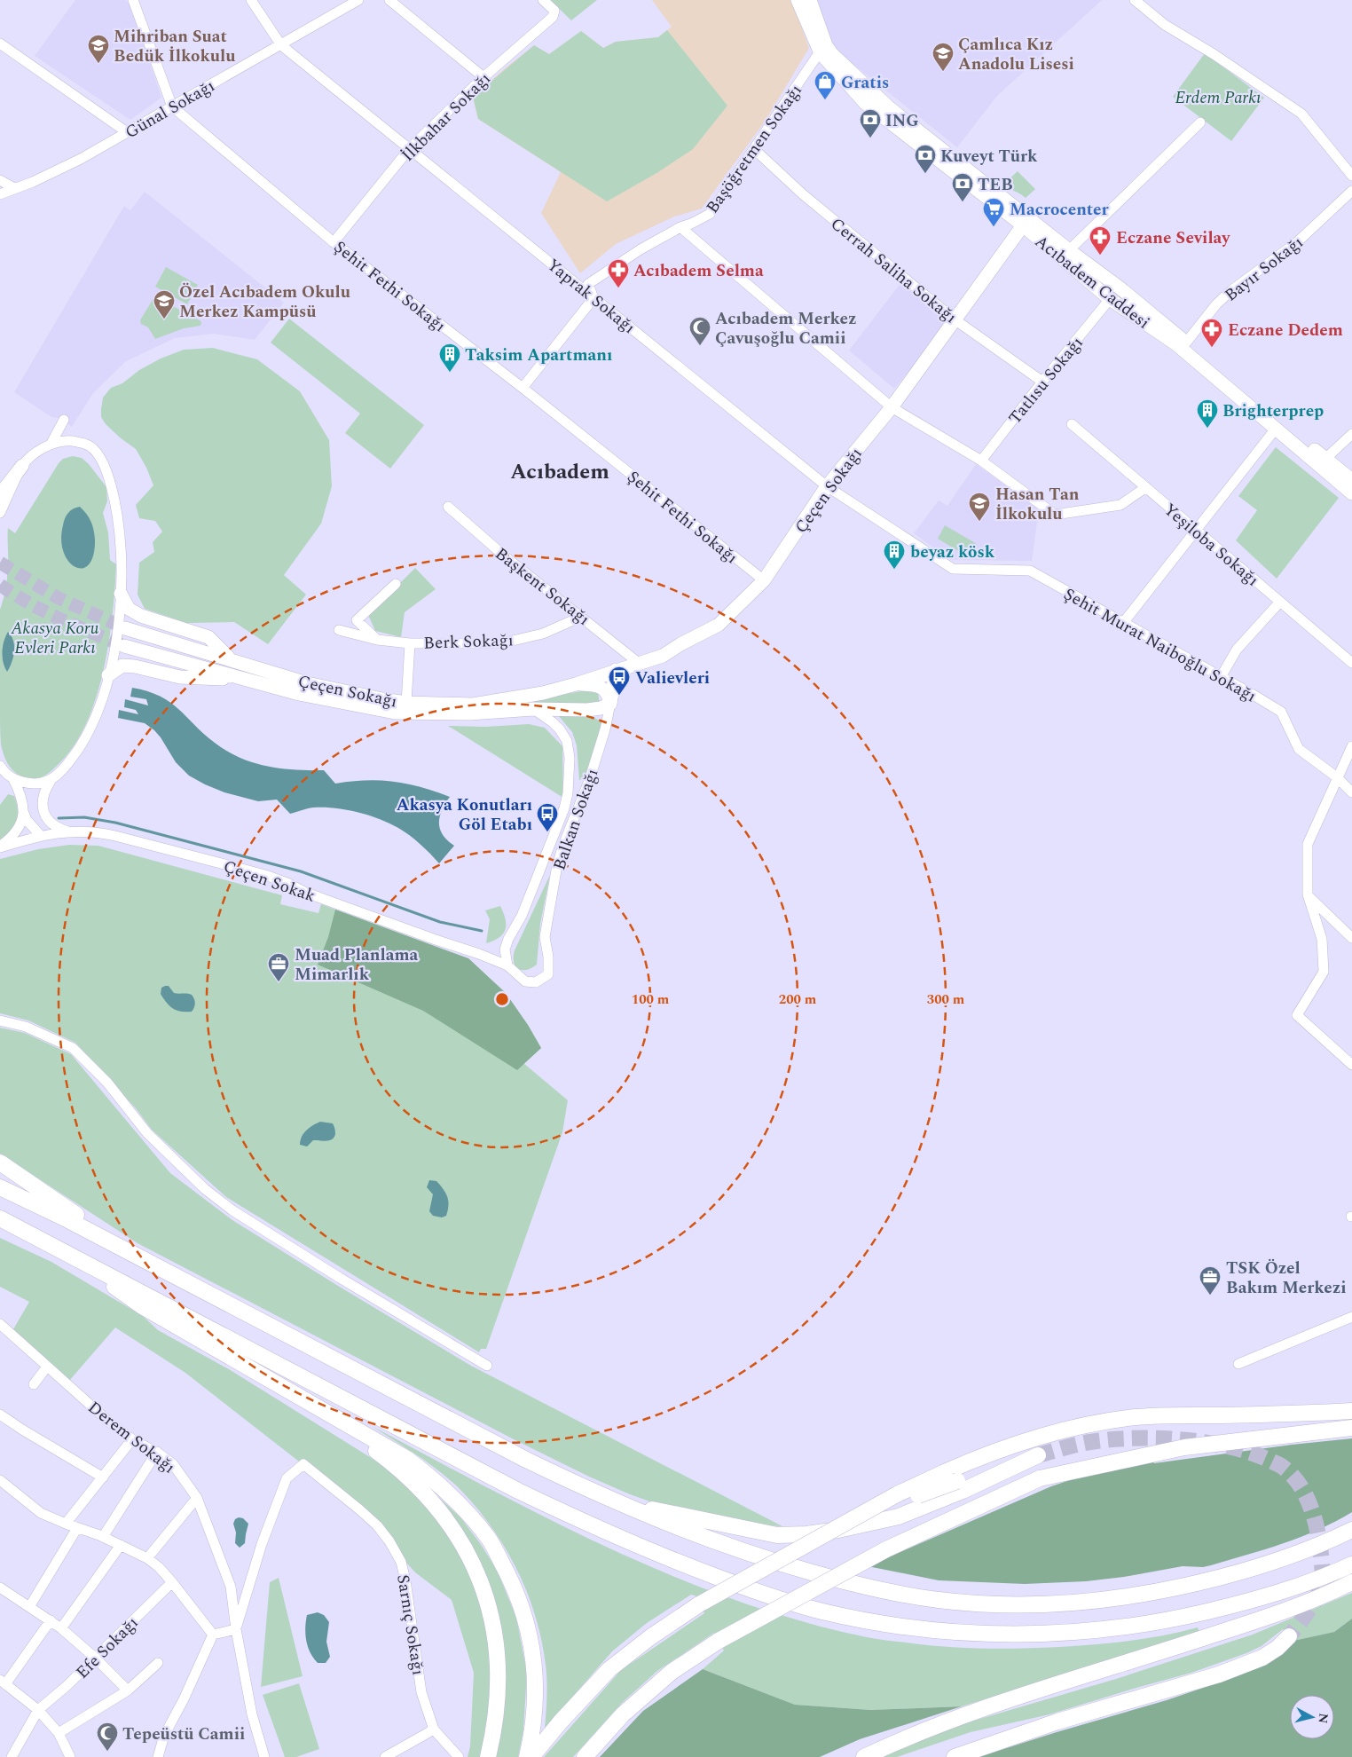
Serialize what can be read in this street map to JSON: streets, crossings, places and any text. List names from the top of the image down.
{
  "streets": {
    "main road": ["Acıbadem Caddesi", "Çeçen Sokağı"],
    "street": [
      "Günal Sokağı",
      "İlkbahar Sokağı",
      "Başöğretmen Sokağı",
      "Bayır Sokağı",
      "Cerrah Saliha Sokağı",
      "Şehit Fethi Sokağı",
      "Yaprak Sokağı",
      "Tatlısu Sokağı",
      "Yeşiloba Sokağı",
      "Başkent Sokağı",
      "Berk Sokağı",
      "Şehit Murat Naiboğlu Sokağı",
      "Balkan Sokağı",
      "Çeçen Sokak",
      "Derem Sokağı",
      "Sarnıç Sokağı",
      "Efe Sokağı"
    ]
  },
  "crossings": [
    ["Günal Sokağı", "Şehit Fethi Sokağı"],
    ["Günal Sokağı", "Yaprak Sokağı"],
    ["İlkbahar Sokağı", "Şehit Fethi Sokağı"],
    ["İlkbahar Sokağı", "Yaprak Sokağı"],
    ["Başöğretmen Sokağı", "Cerrah Saliha Sokağı"],
    ["Başöğretmen Sokağı", "Acıbadem Caddesi"],
    ["Başöğretmen Sokağı", "Yaprak Sokağı"],
    ["Bayır Sokağı", "Acıbadem Caddesi"],
    ["Cerrah Saliha Sokağı", "Tatlısu Sokağı"],
    ["Cerrah Saliha Sokağı", "Çeçen Sokağı"],
    ["Acıbadem Caddesi", "Tatlısu Sokağı"],
    ["Acıbadem Caddesi", "Çeçen Sokağı"],
    ["Şehit Fethi Sokağı", "Çeçen Sokağı"],
    ["Yaprak Sokağı", "Çeçen Sokağı"],
    ["Yaprak Sokağı", "Şehit Murat Naiboğlu Sokağı"],
    ["Çeçen Sokağı", "Başkent Sokağı"],
    ["Çeçen Sokağı", "Berk Sokağı"],
    ["Çeçen Sokağı", "Balkan Sokağı"],
    ["Başkent Sokağı", "Berk Sokağı"],
    ["Balkan Sokağı", "Çeçen Sokak"],
    ["Derem Sokağı", "Sarnıç Sokağı"]
  ],
  "districts": ["Acıbadem"],
  "parks": ["Erdem Parkı", "Akasya Koru Evleri Parkı"],
  "places": {
    "school or university": [
      "Mihriban Suat Bedük İlkokulu",
      "Çamlıca Kız Anadolu Lisesi",
      "Özel Acıbadem Okulu Merkez Kampüsü",
      "Hasan Tan İlkokulu"
    ],
    "shop": ["Gratis"],
    "bank": ["ING", "Kuveyt Türk", "TEB"],
    "supermarket": ["Macrocenter"],
    "pharmacy": ["Eczane Sevilay", "Acıbadem Selma", "Eczane Dedem"],
    "mosque": ["Acıbadem Merkez Çavuşoğlu Camii", "Tepeüstü Camii"],
    "building": ["Taksim Apartmanı", "Brighterprep", "beyaz kösk"],
    "bus stop": ["Valievleri", "Akasya Konutları Göl Etabı"],
    "office": ["Muad Planlama Mimarlık", "TSK Özel Bakım Merkezi"]
  },
  "north": "right",
  "rings": ["100 m", "200 m", "300 m"]
}
